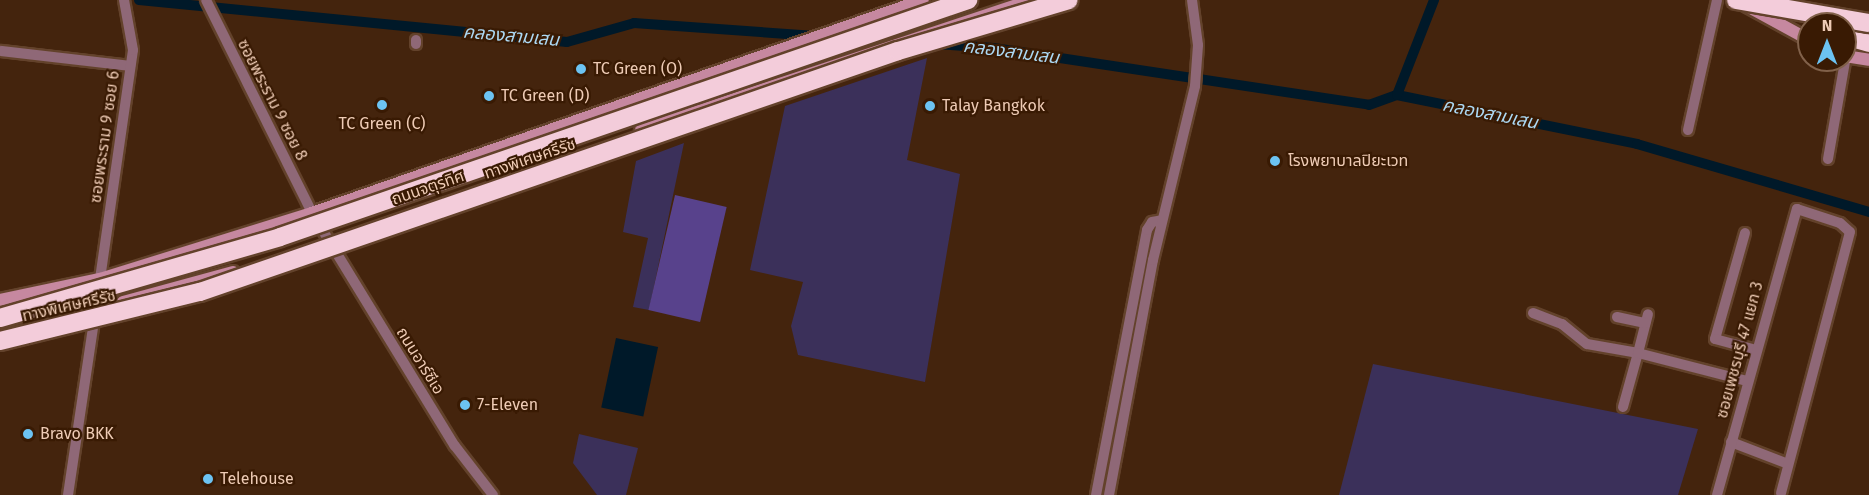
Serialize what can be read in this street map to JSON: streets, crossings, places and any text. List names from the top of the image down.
{
  "streets": {
    "highway": ["ทางพิเศษศรีรัช"],
    "main road": ["ถนนจตุรทิศ"],
    "street": [
      "ซอยพระราม 9 ซอย 8",
      "ซอยพระราม 9 ซอย 6",
      "ซอยเพชรบุรี 47 แยก 3",
      "ถนนอาร์ซีเอ"
    ]
  },
  "crossings": [
    ["ซอยพระราม 9 ซอย 8", "ถนนจตุรทิศ"],
    ["ซอยพระราม 9 ซอย 8", "ถนนอาร์ซีเอ"],
    ["ซอยพระราม 9 ซอย 6", "ถนนจตุรทิศ"],
    ["ถนนจตุรทิศ", "ถนนอาร์ซีเอ"]
  ],
  "water": ["คลองสามเสน"],
  "places": [
    "TC Green (O)",
    "TC Green (D)",
    "TC Green (C)",
    "Talay Bangkok",
    "โรงพยาบาลปิยะเวท",
    "7-Eleven",
    "Bravo BKK",
    "Telehouse"
  ],
  "north": "top"
}
